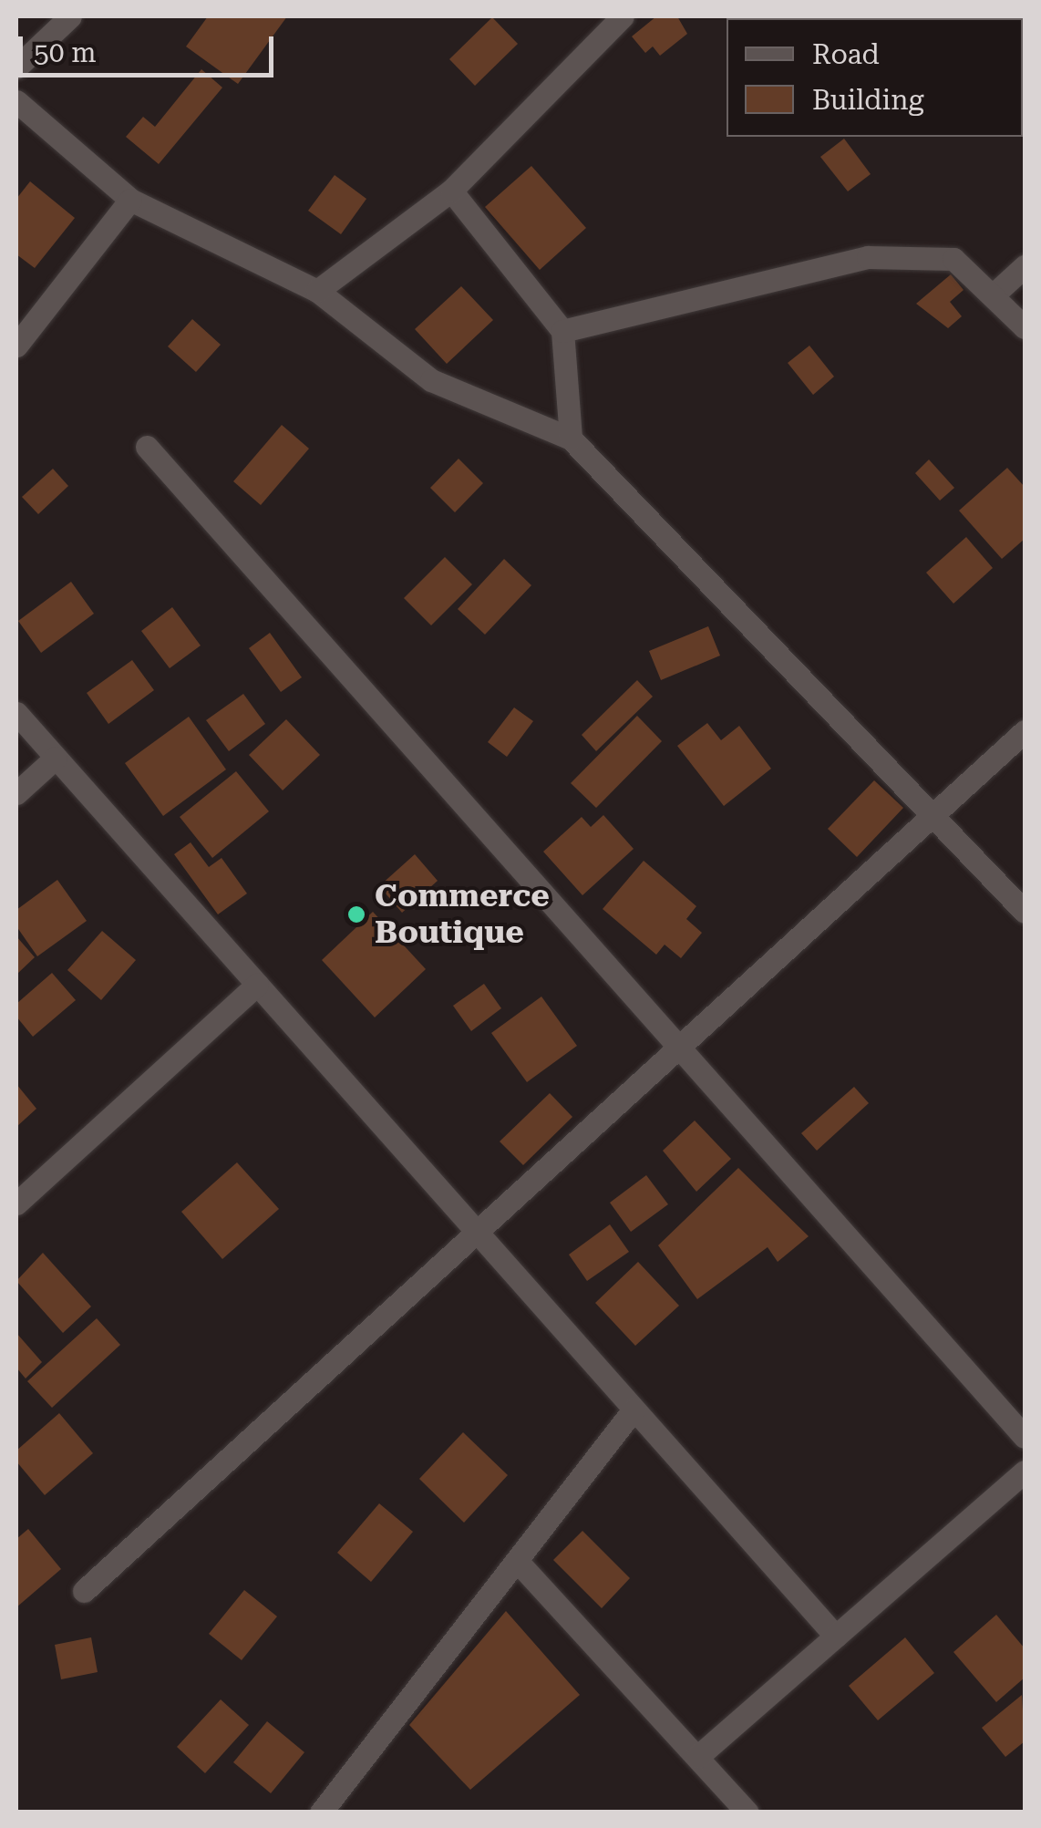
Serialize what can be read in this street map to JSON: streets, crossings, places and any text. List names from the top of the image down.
{
  "places": ["Commerce Boutique"],
  "legend": ["Road", "Building"],
  "scale_bar": "50 m"
}
